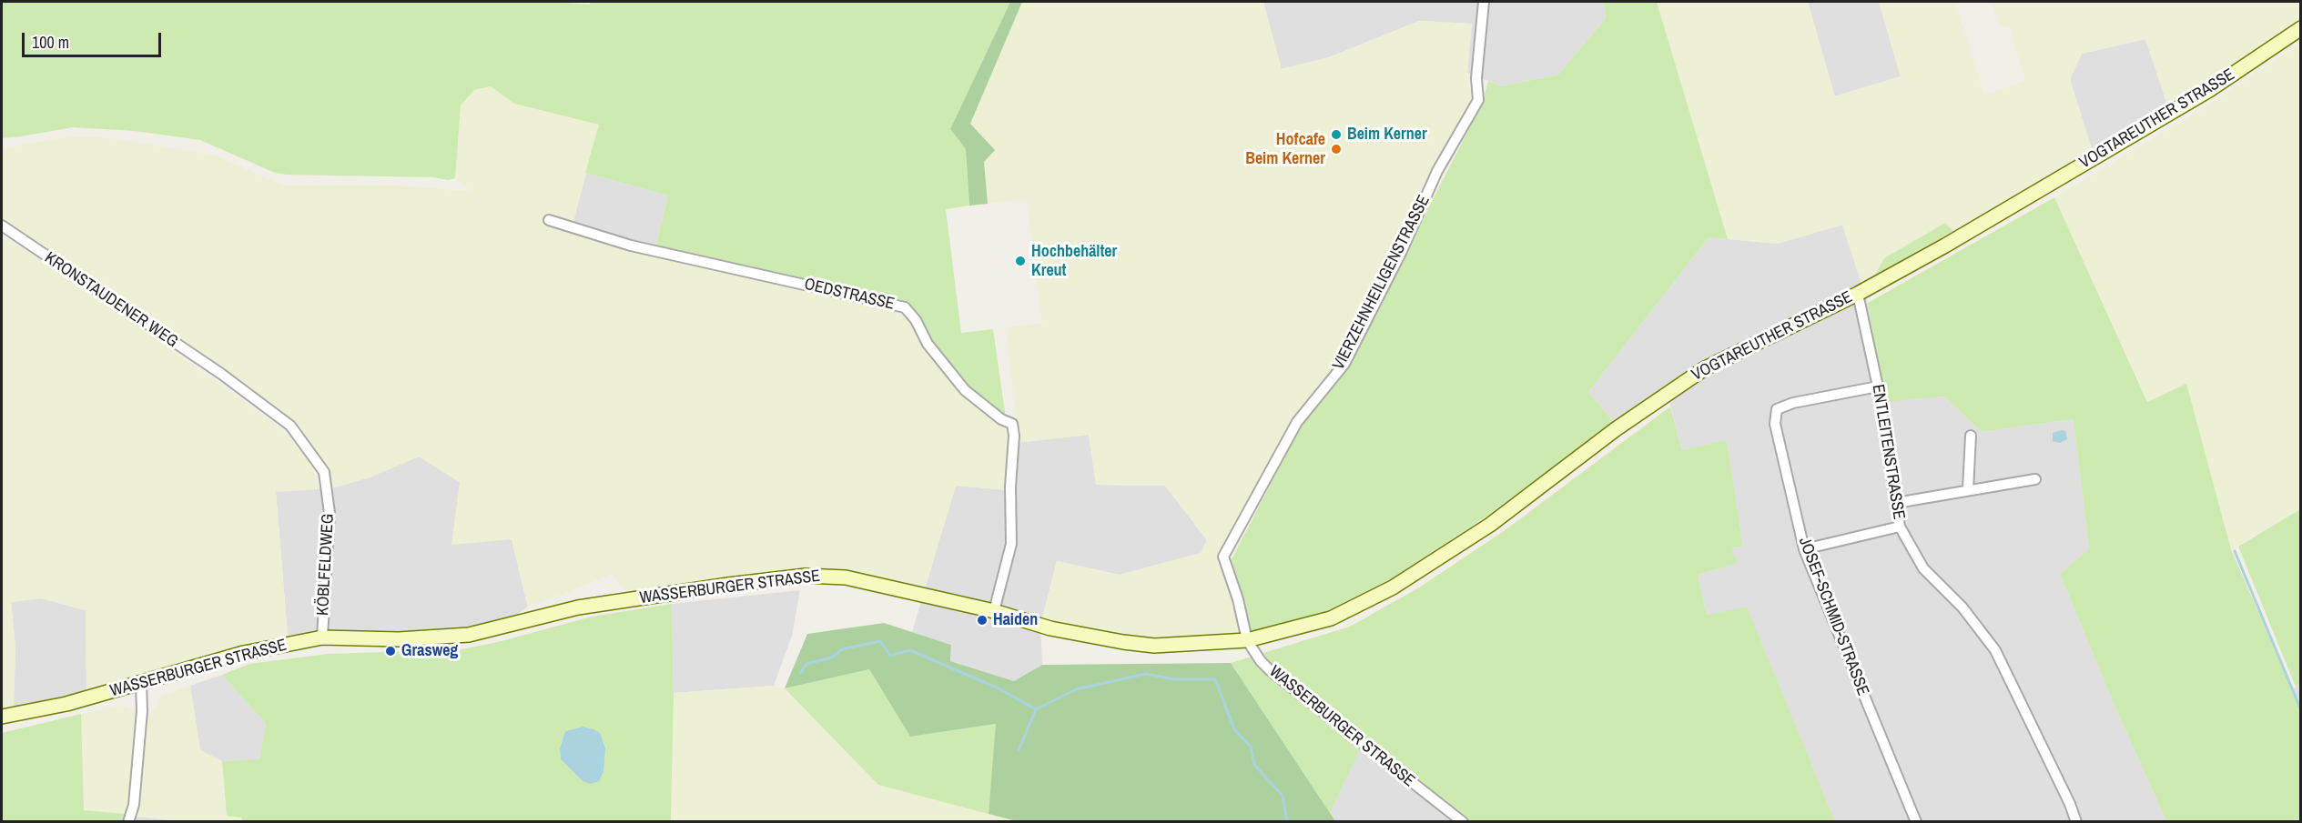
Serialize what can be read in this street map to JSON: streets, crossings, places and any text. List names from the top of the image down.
{
  "streets": {
    "main road": ["VOGTAREUTHER STRASSE", "WASSERBURGER STRASSE"],
    "street": [
      "VIERZEHNHEILIGENSTRASSE",
      "OEDSTRASSE",
      "KRONSTAUDENER WEG",
      "ENTLEITENSTRASSE",
      "KÖBLFELDWEG",
      "JOSEF-SCHMID-STRASSE"
    ]
  },
  "crossings": [
    ["VOGTAREUTHER STRASSE", "VIERZEHNHEILIGENSTRASSE"],
    ["VOGTAREUTHER STRASSE", "ENTLEITENSTRASSE"],
    ["VOGTAREUTHER STRASSE", "WASSERBURGER STRASSE"],
    ["VIERZEHNHEILIGENSTRASSE", "WASSERBURGER STRASSE"],
    ["OEDSTRASSE", "WASSERBURGER STRASSE"],
    ["KRONSTAUDENER WEG", "KÖBLFELDWEG"],
    ["ENTLEITENSTRASSE", "JOSEF-SCHMID-STRASSE"],
    ["KÖBLFELDWEG", "WASSERBURGER STRASSE"]
  ],
  "places": [
    "Beim Kerner",
    "Hofcafe Beim Kerner",
    "Hochbehälter Kreut",
    "Haiden",
    "Grasweg"
  ],
  "scale_bar": "100 m"
}
